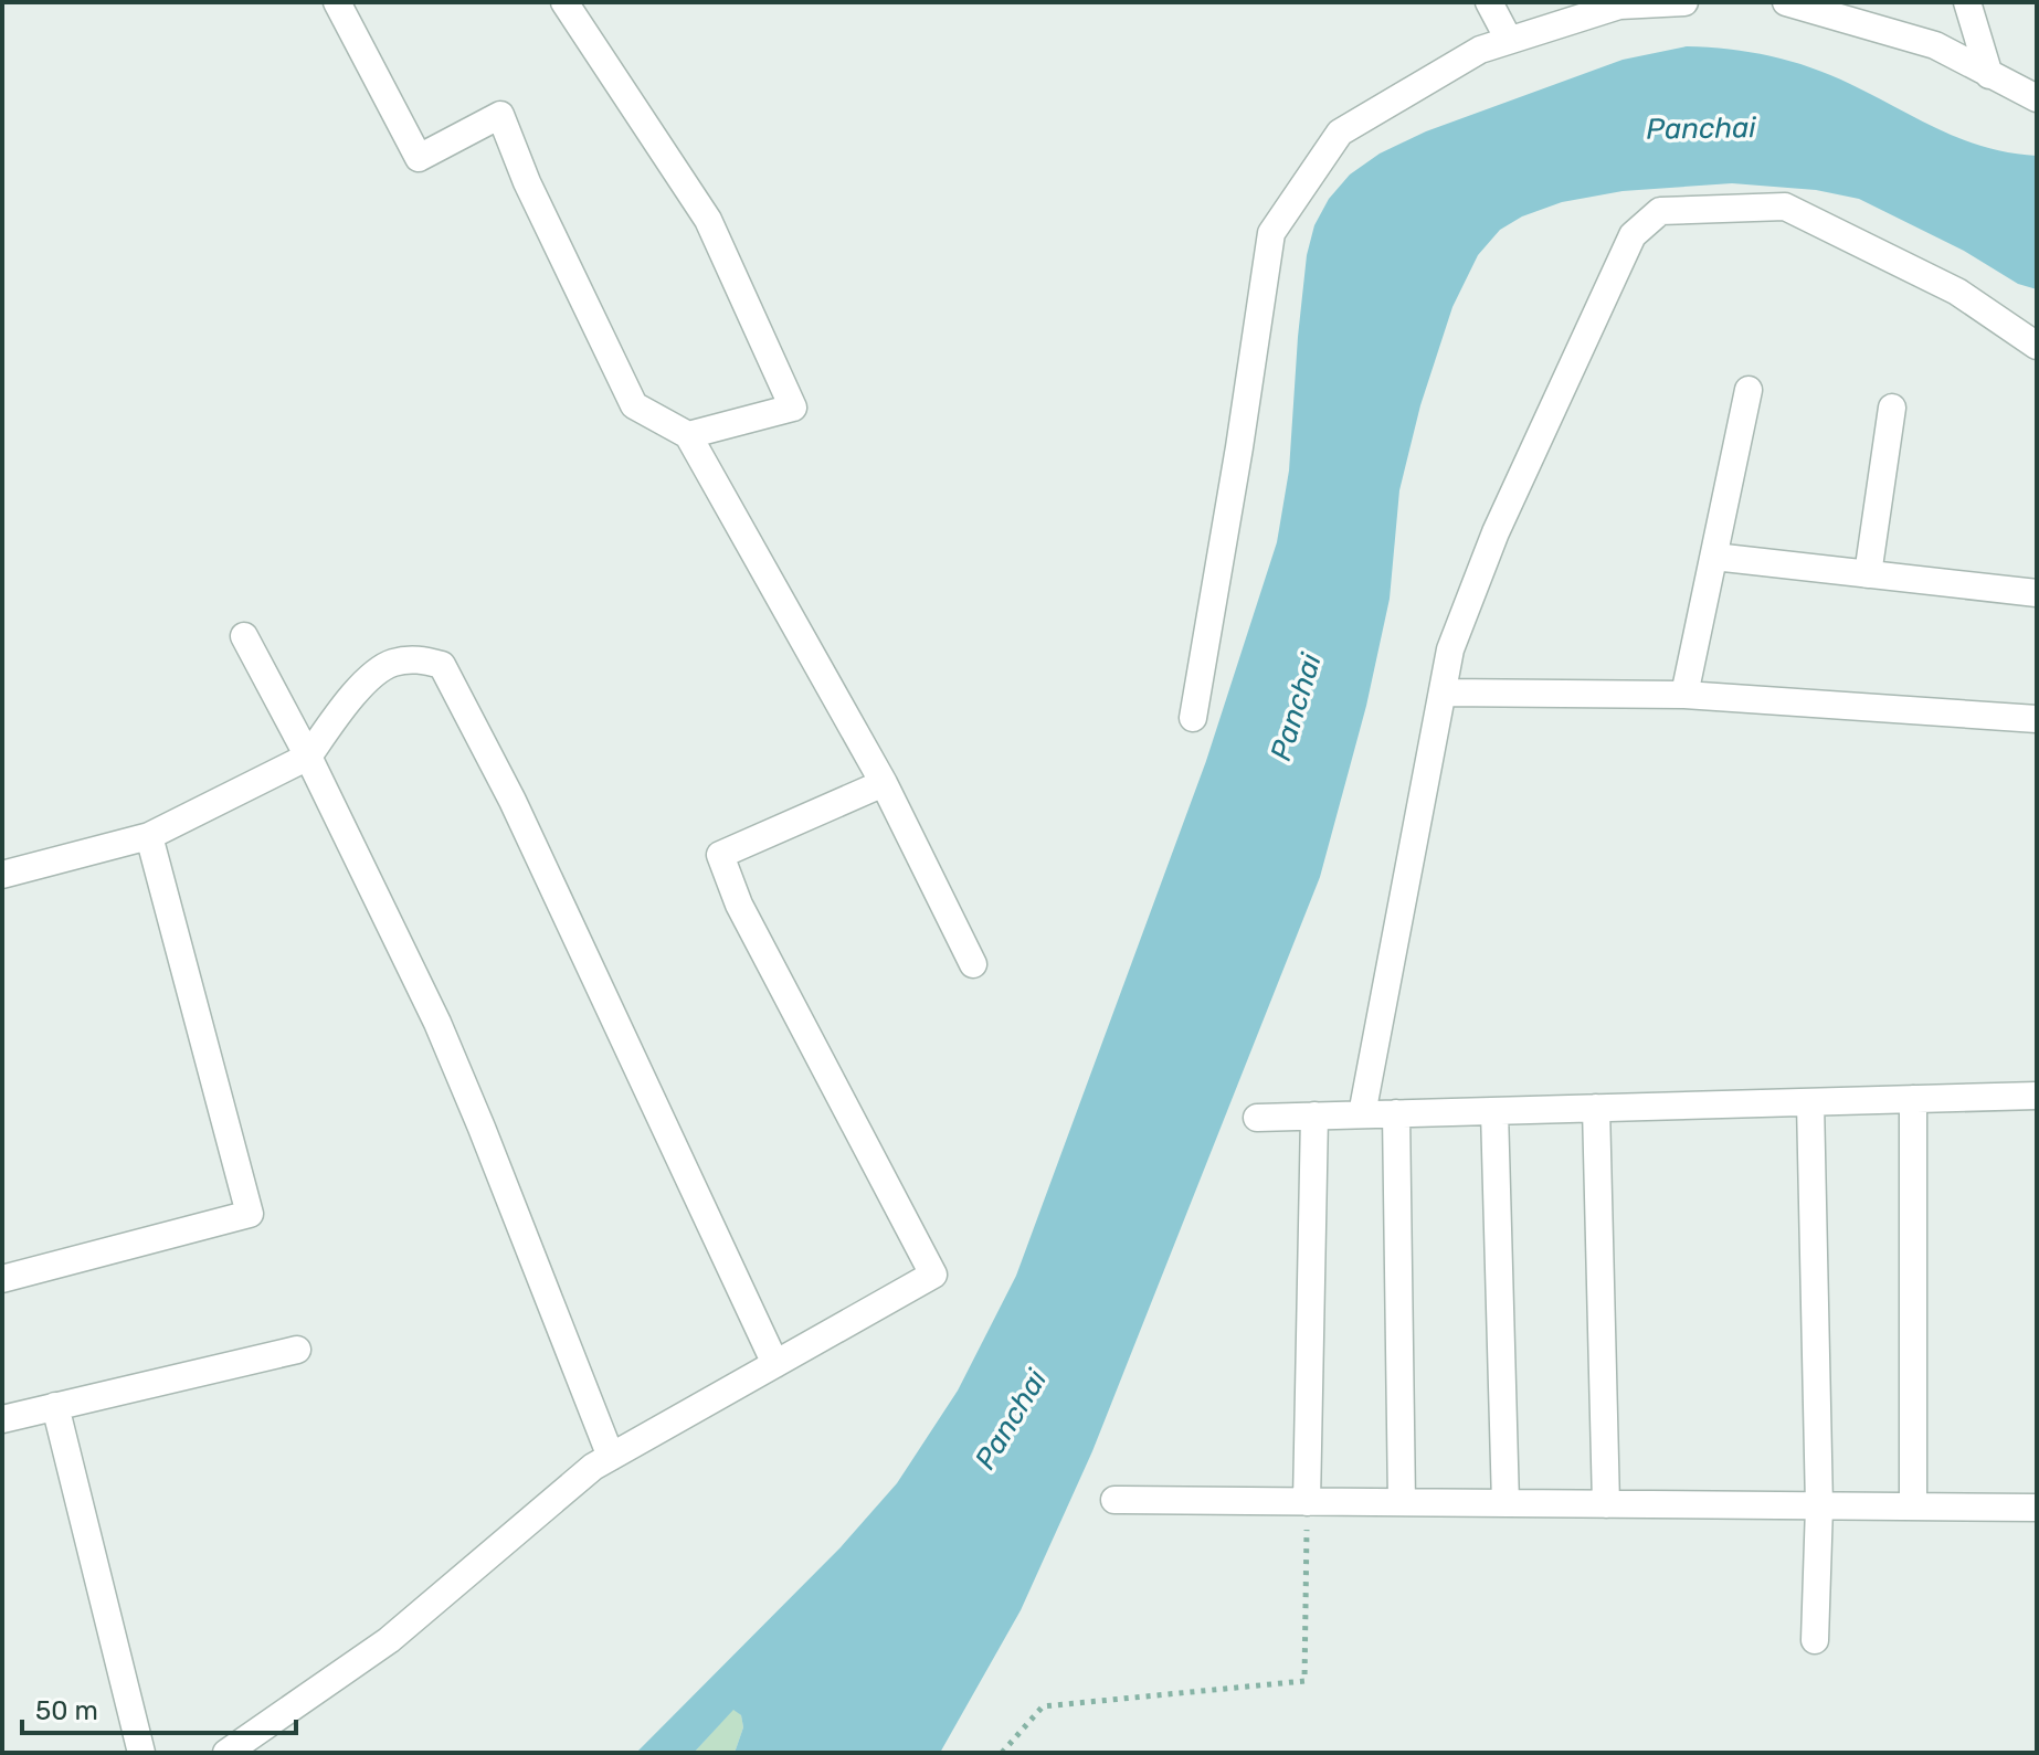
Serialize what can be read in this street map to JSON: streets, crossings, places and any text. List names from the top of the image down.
{
  "water": ["Panchai"],
  "scale_bar": "50 m"
}
